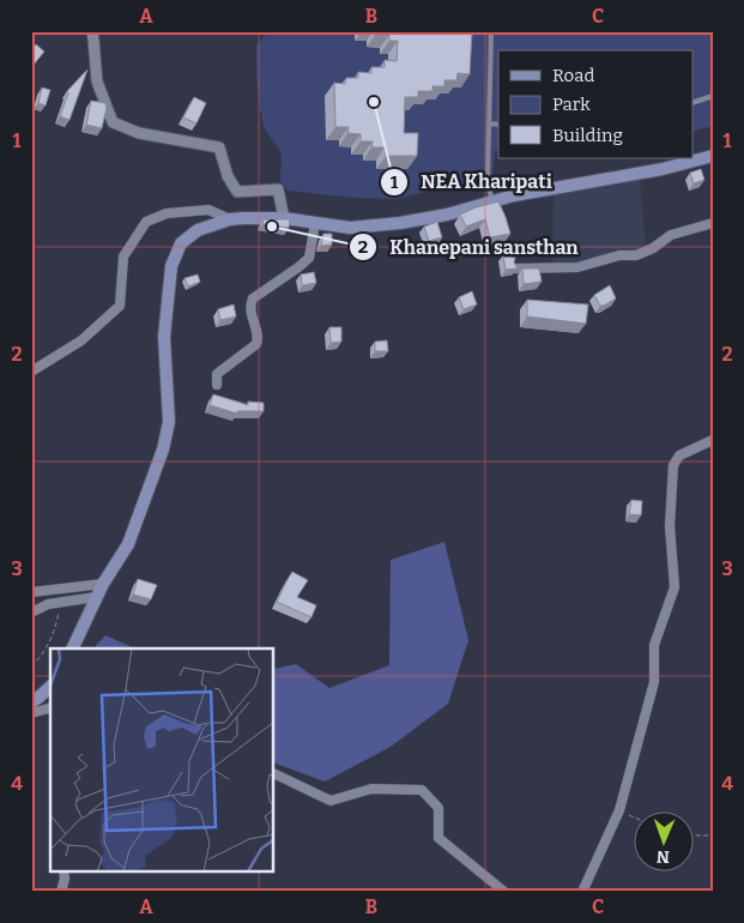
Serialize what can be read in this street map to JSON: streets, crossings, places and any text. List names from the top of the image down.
{
  "places": ["NEA Kharipati", "Khanepani sansthan"],
  "legend": ["Road", "Park", "Building"],
  "north": "bottom",
  "grid": {
    "columns": ["A", "B", "C"],
    "rows": [
      "1",
      "2",
      "3",
      "4"
    ]
  }
}
